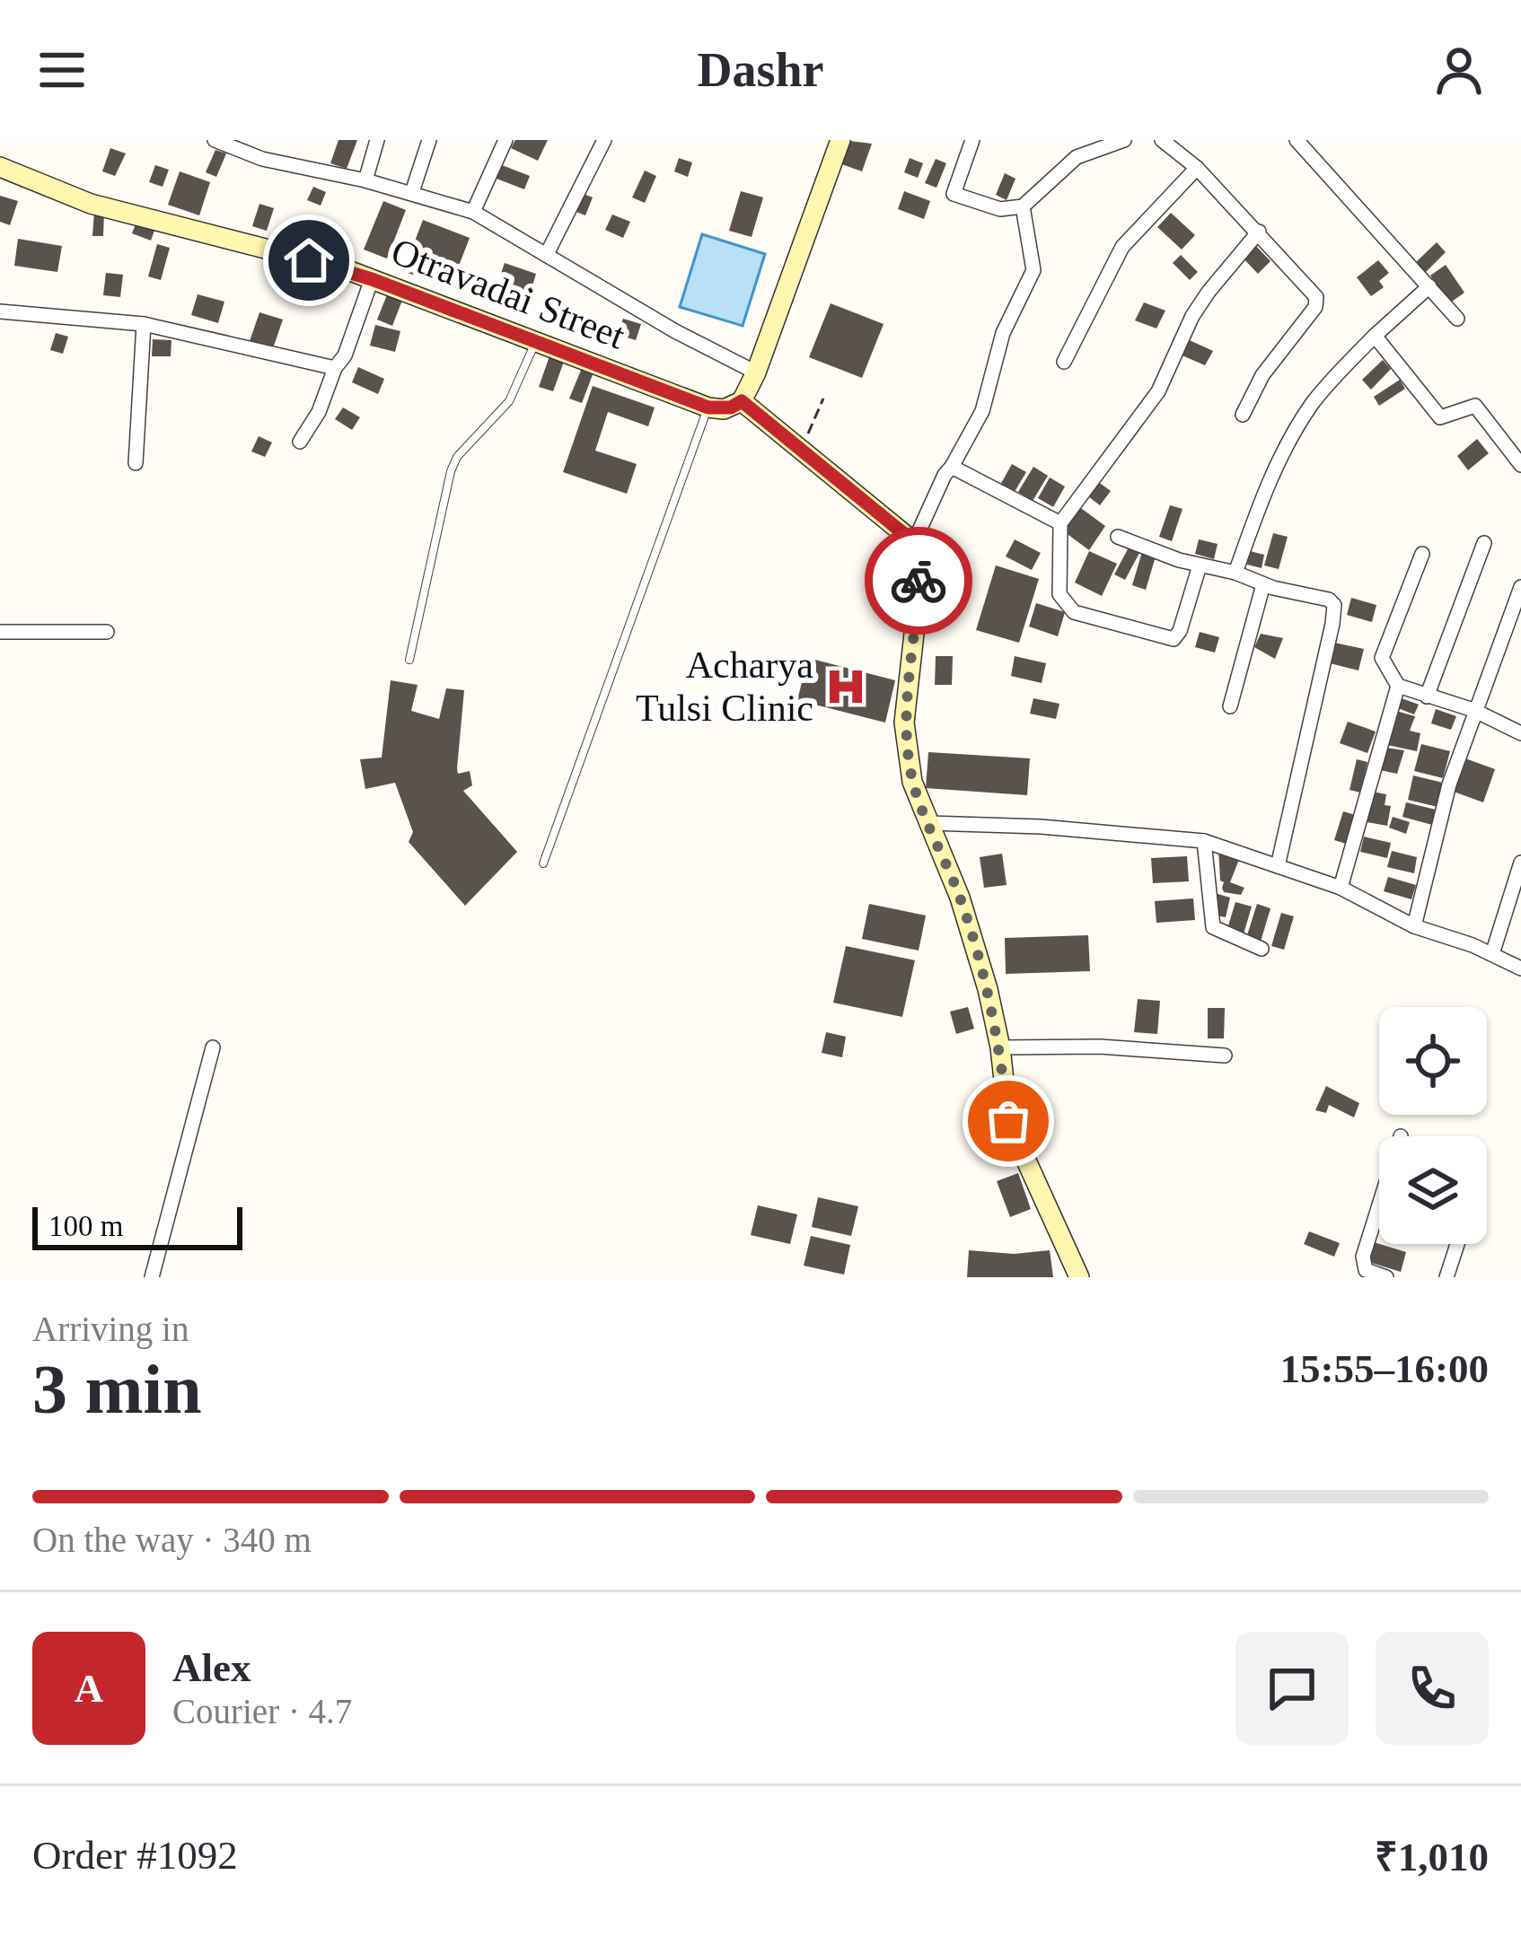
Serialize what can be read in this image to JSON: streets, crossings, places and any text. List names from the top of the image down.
{
  "streets": {
    "street": ["Otravadai Street"]
  },
  "places": {
    "hospital": ["Acharya Tulsi Clinic"]
  },
  "scale_bar": "100 m",
  "page": {
    "header": "Dashr",
    "scale": "100 m",
    "heading": ["3 min", "Arriving in", "15:55–16:00"],
    "panel": [
      "Alex",
      "Courier · 4.7",
      "Order #1092",
      "₹1,010"
    ],
    "bar": "On the way · 340 m",
    "round": "A"
  }
}
